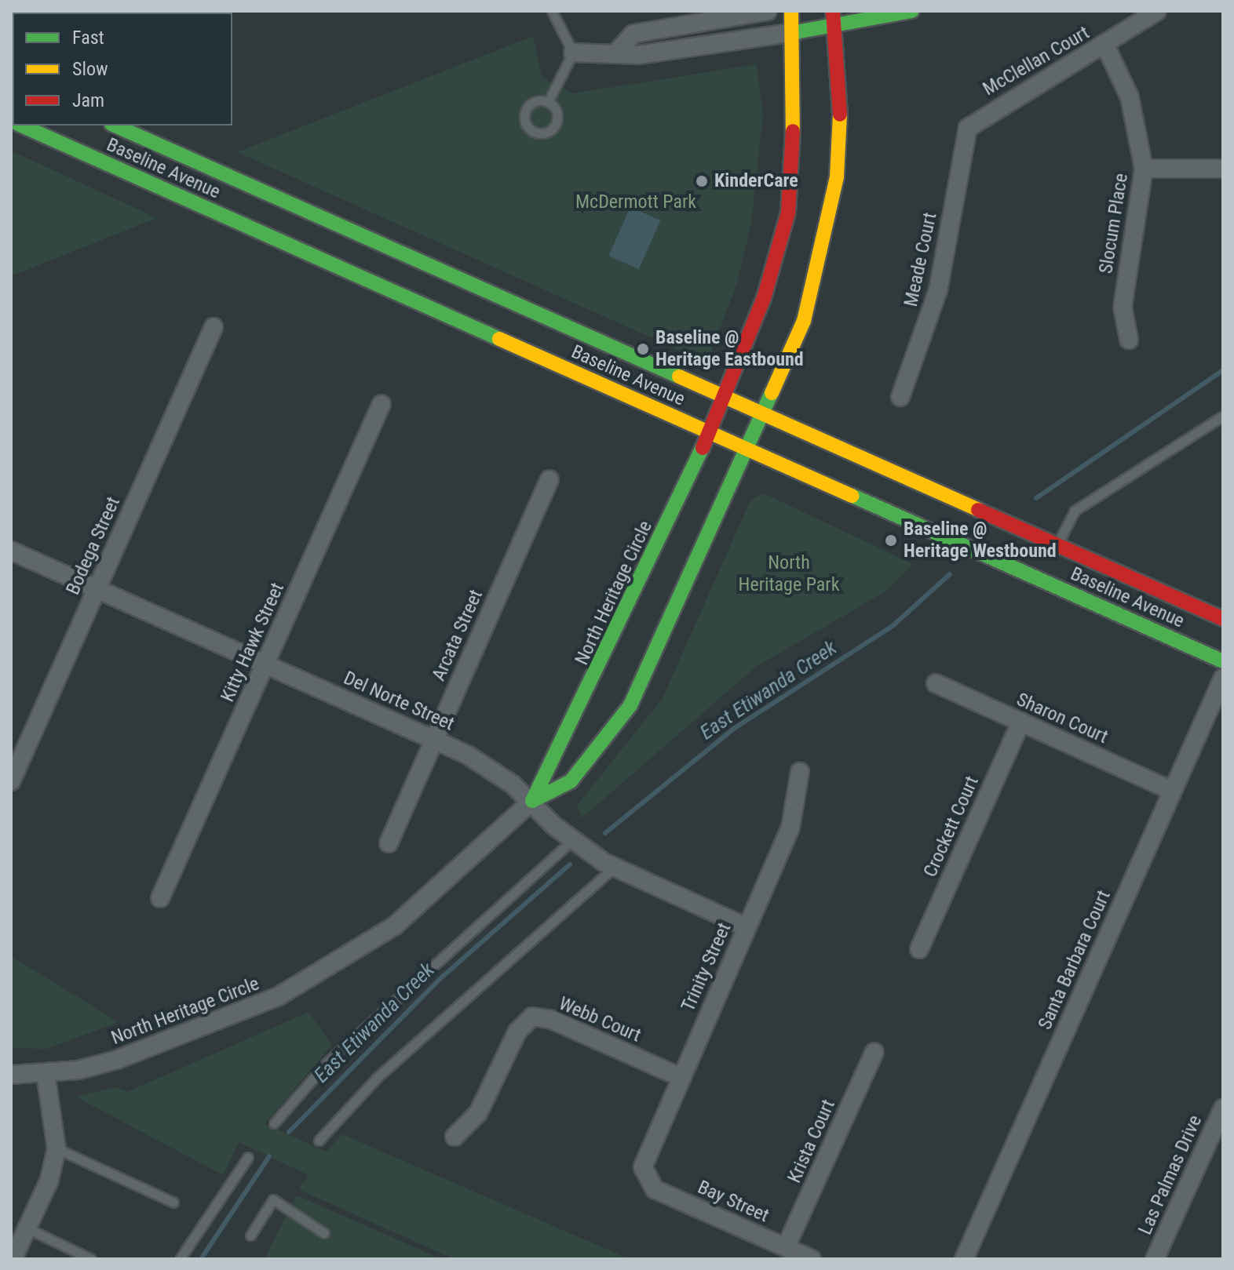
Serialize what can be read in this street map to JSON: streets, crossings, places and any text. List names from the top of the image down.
{
  "streets": {
    "main road": ["Baseline Avenue", "North Heritage Circle"],
    "street": [
      "McClellan Court",
      "Slocum Place",
      "Meade Court",
      "Bodega Street",
      "Arcata Street",
      "Kitty Hawk Street",
      "Del Norte Street",
      "Sharon Court",
      "Crockett Court",
      "Santa Barbara Court",
      "Trinity Street",
      "Webb Court",
      "Krista Court",
      "Las Palmas Drive",
      "Bay Street"
    ]
  },
  "crossings": [
    ["McClellan Court", "Slocum Place"],
    ["McClellan Court", "Meade Court"],
    ["Baseline Avenue", "North Heritage Circle"],
    ["Bodega Street", "Del Norte Street"],
    ["North Heritage Circle", "Del Norte Street"],
    ["Arcata Street", "Del Norte Street"],
    ["Kitty Hawk Street", "Del Norte Street"],
    ["Del Norte Street", "Trinity Street"],
    ["Sharon Court", "Crockett Court"],
    ["Sharon Court", "Santa Barbara Court"],
    ["Trinity Street", "Webb Court"],
    ["Trinity Street", "Bay Street"],
    ["Krista Court", "Bay Street"]
  ],
  "water": ["East Etiwanda Creek"],
  "parks": ["McDermott Park", "North Heritage Park"],
  "places": ["KinderCare", "Baseline @ Heritage Eastbound", "Baseline @ Heritage Westbound"],
  "legend": ["Fast", "Slow", "Jam"]
}
